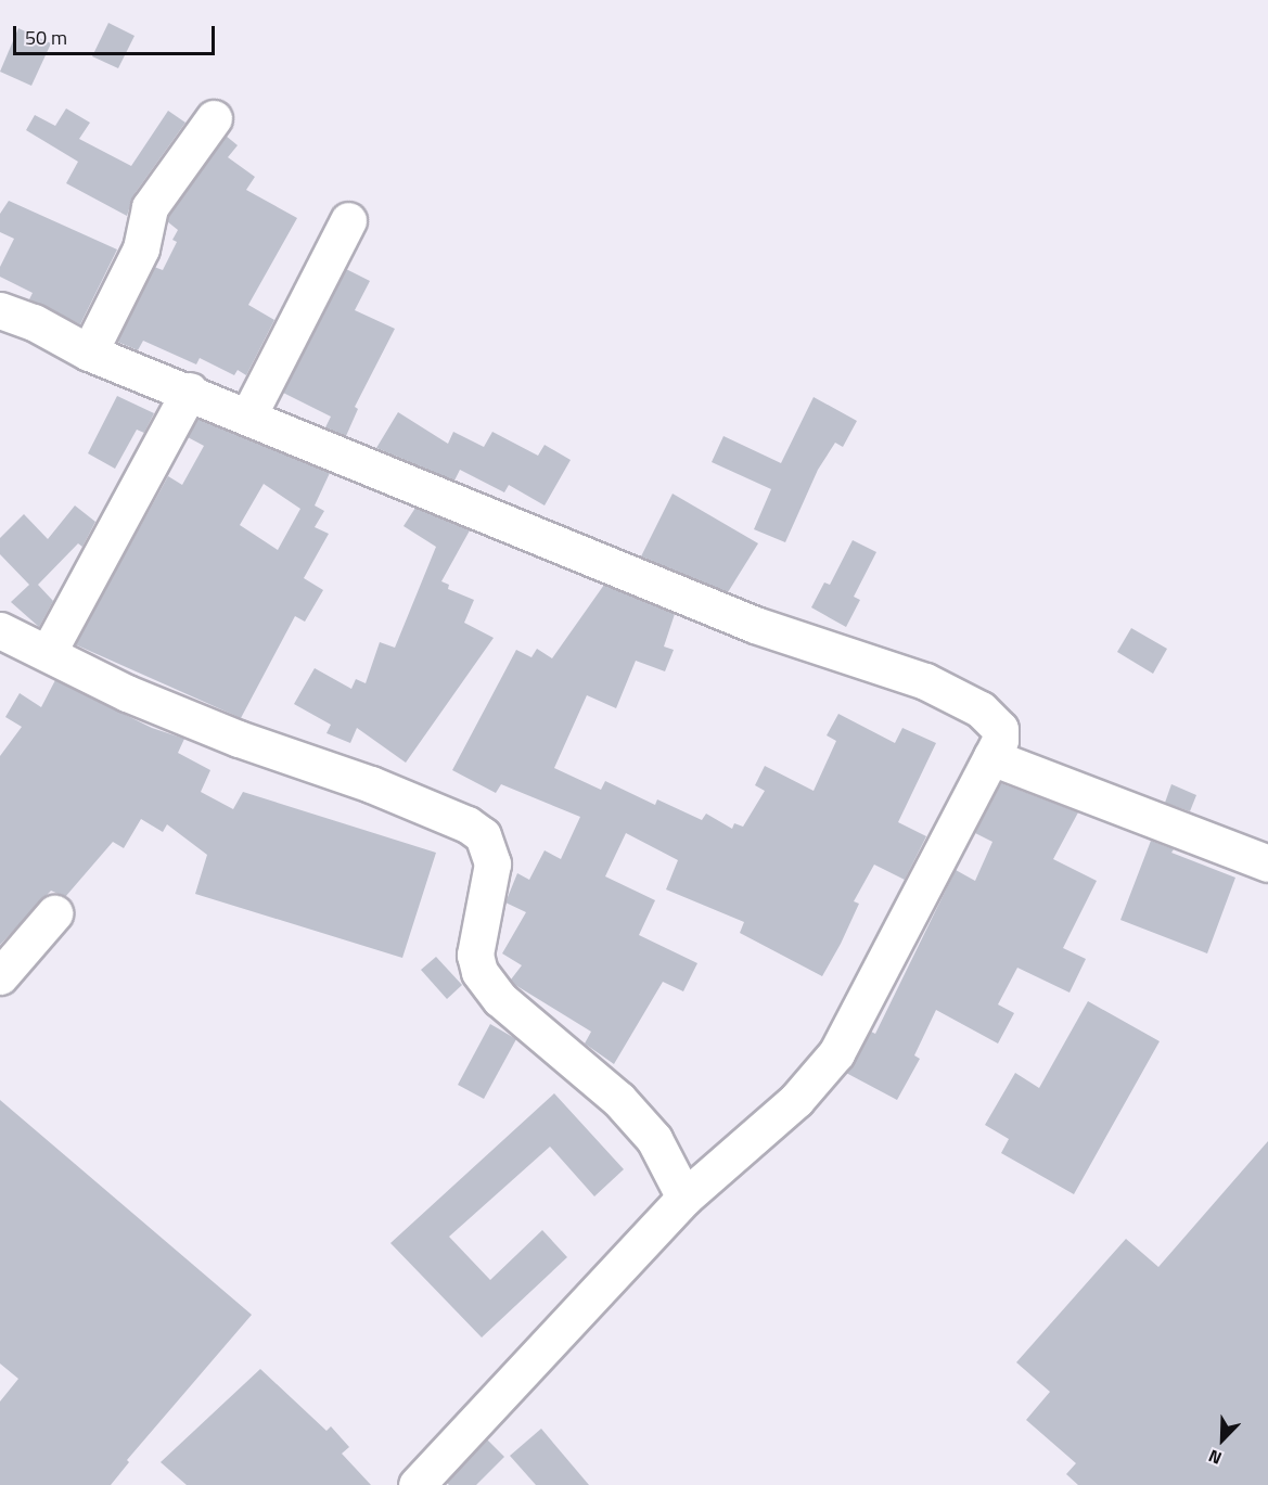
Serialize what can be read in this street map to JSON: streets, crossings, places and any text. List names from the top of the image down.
{
  "scale_bar": "50 m",
  "north": "bottom left"
}
